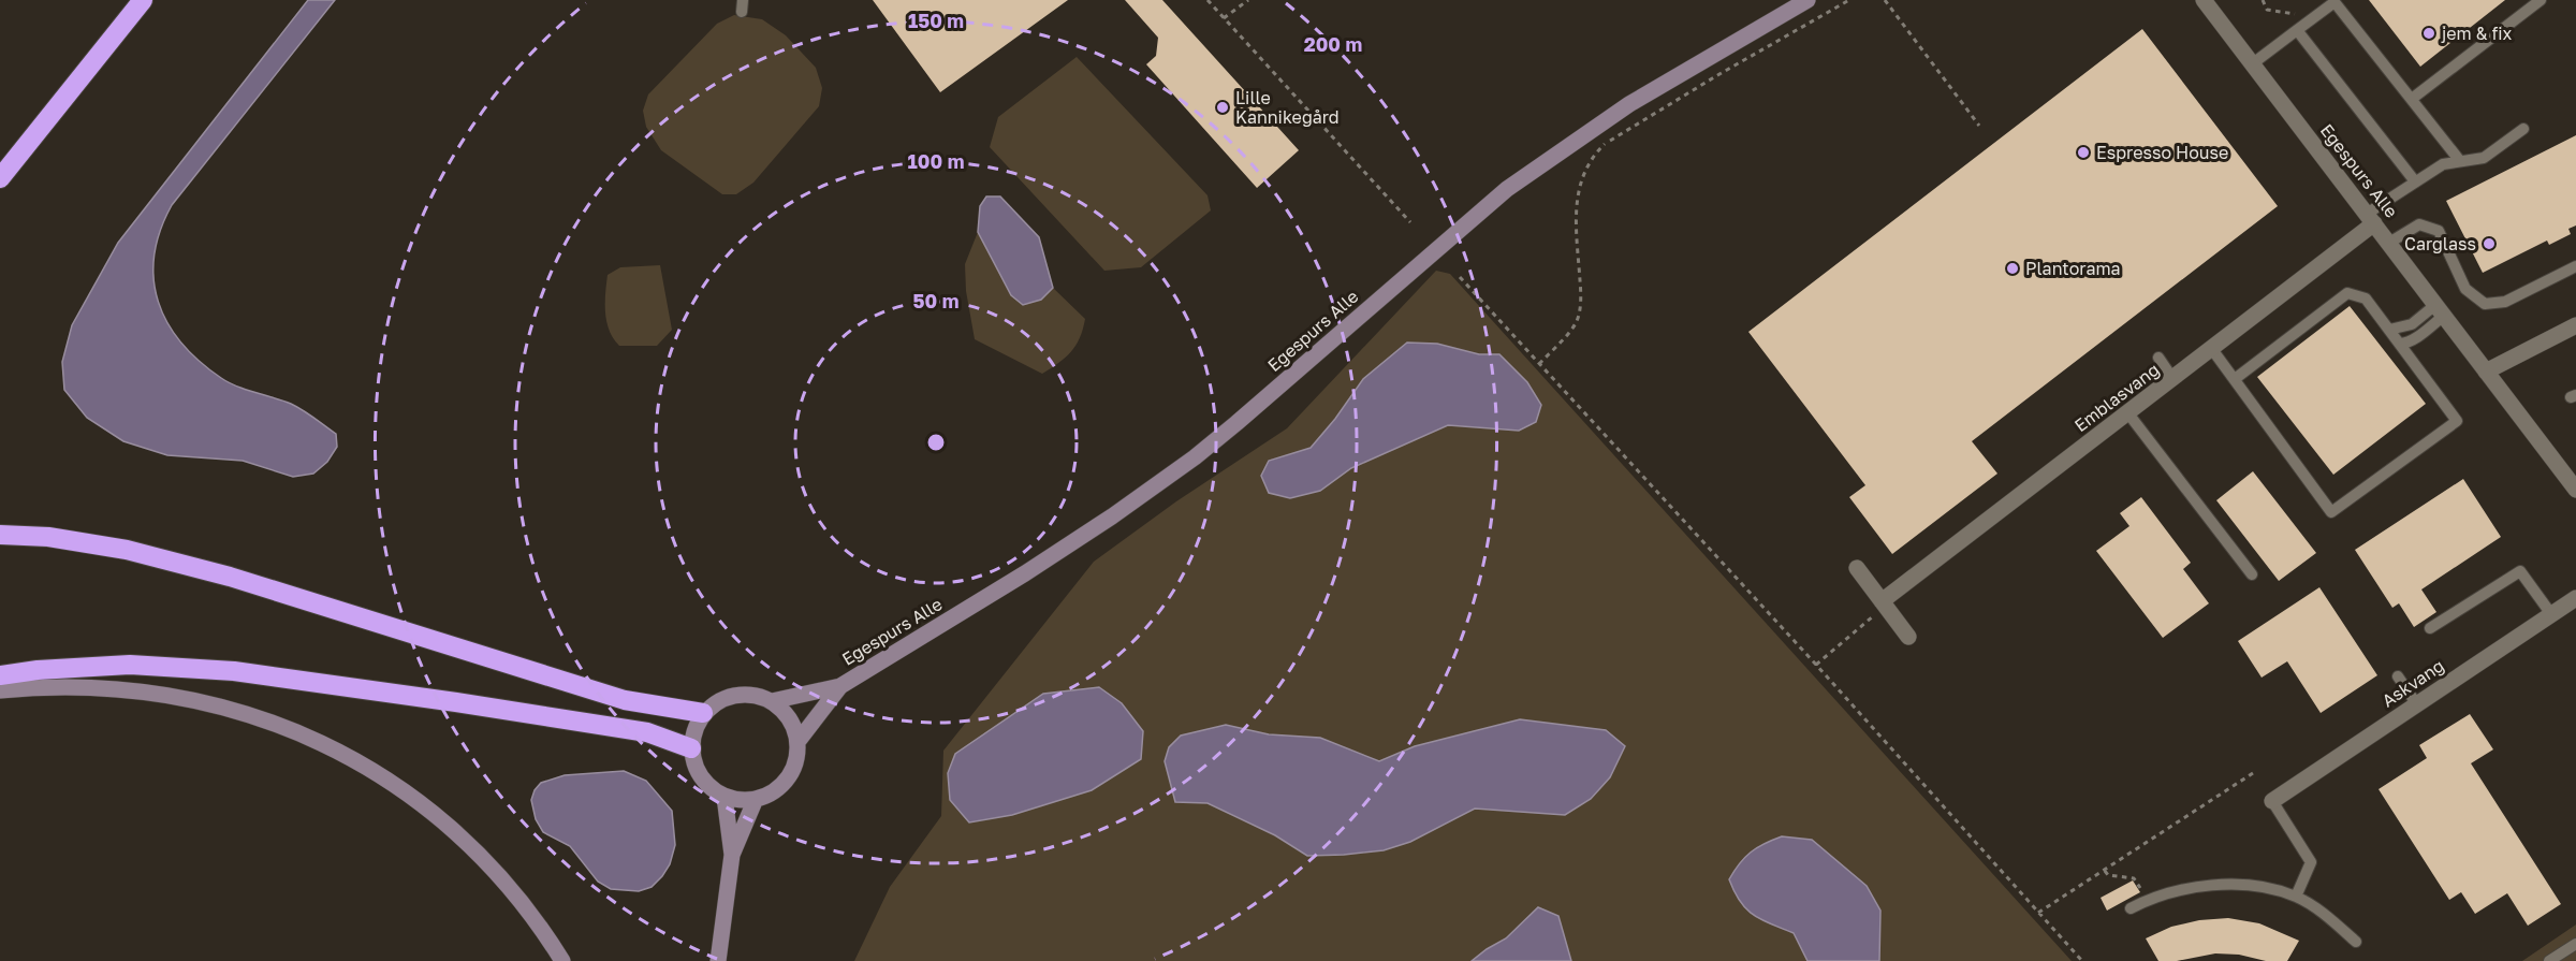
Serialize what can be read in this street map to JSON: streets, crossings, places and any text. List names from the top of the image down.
{
  "streets": {
    "street": ["Egespurs Alle", "Emblasvang", "Askvang"]
  },
  "crossings": [
    ["Egespurs Alle", "Emblasvang"]
  ],
  "places": [
    "jem & fix",
    "Lille Kannikegård",
    "Espresso House",
    "Carglass",
    "Plantorama"
  ],
  "rings": [
    "150 m",
    "200 m",
    "100 m",
    "50 m"
  ]
}
